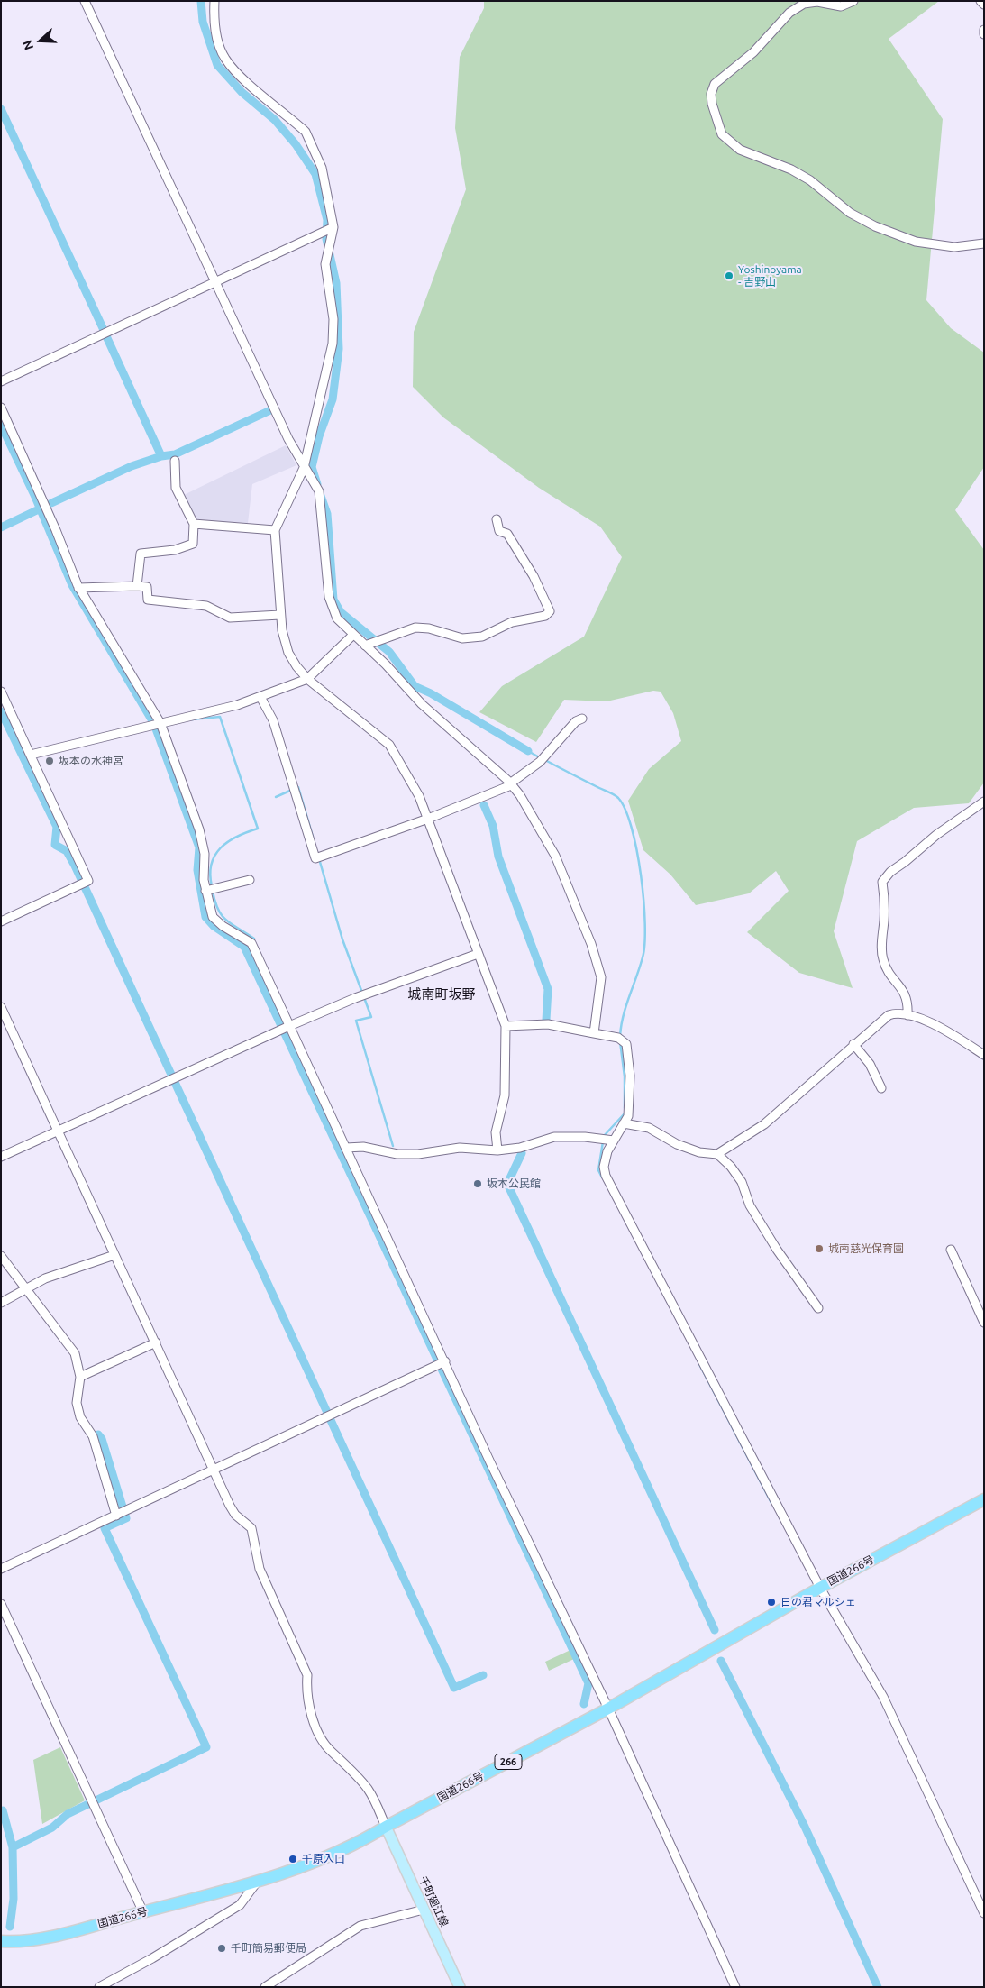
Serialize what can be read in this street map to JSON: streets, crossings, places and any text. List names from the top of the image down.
{
  "streets": {
    "highway": ["国道266号", "266"],
    "main road": ["千町廻江線"]
  },
  "crossings": [
    ["国道266号", "千町廻江線"]
  ],
  "districts": ["城南町坂野"],
  "places": [
    "Yoshinoyama - 吉野山",
    "坂本の水神宮",
    "坂本公民館",
    "城南慈光保育園",
    "日の君マルシェ",
    "千原入口",
    "千町簡易郵便局"
  ],
  "north": "left"
}
